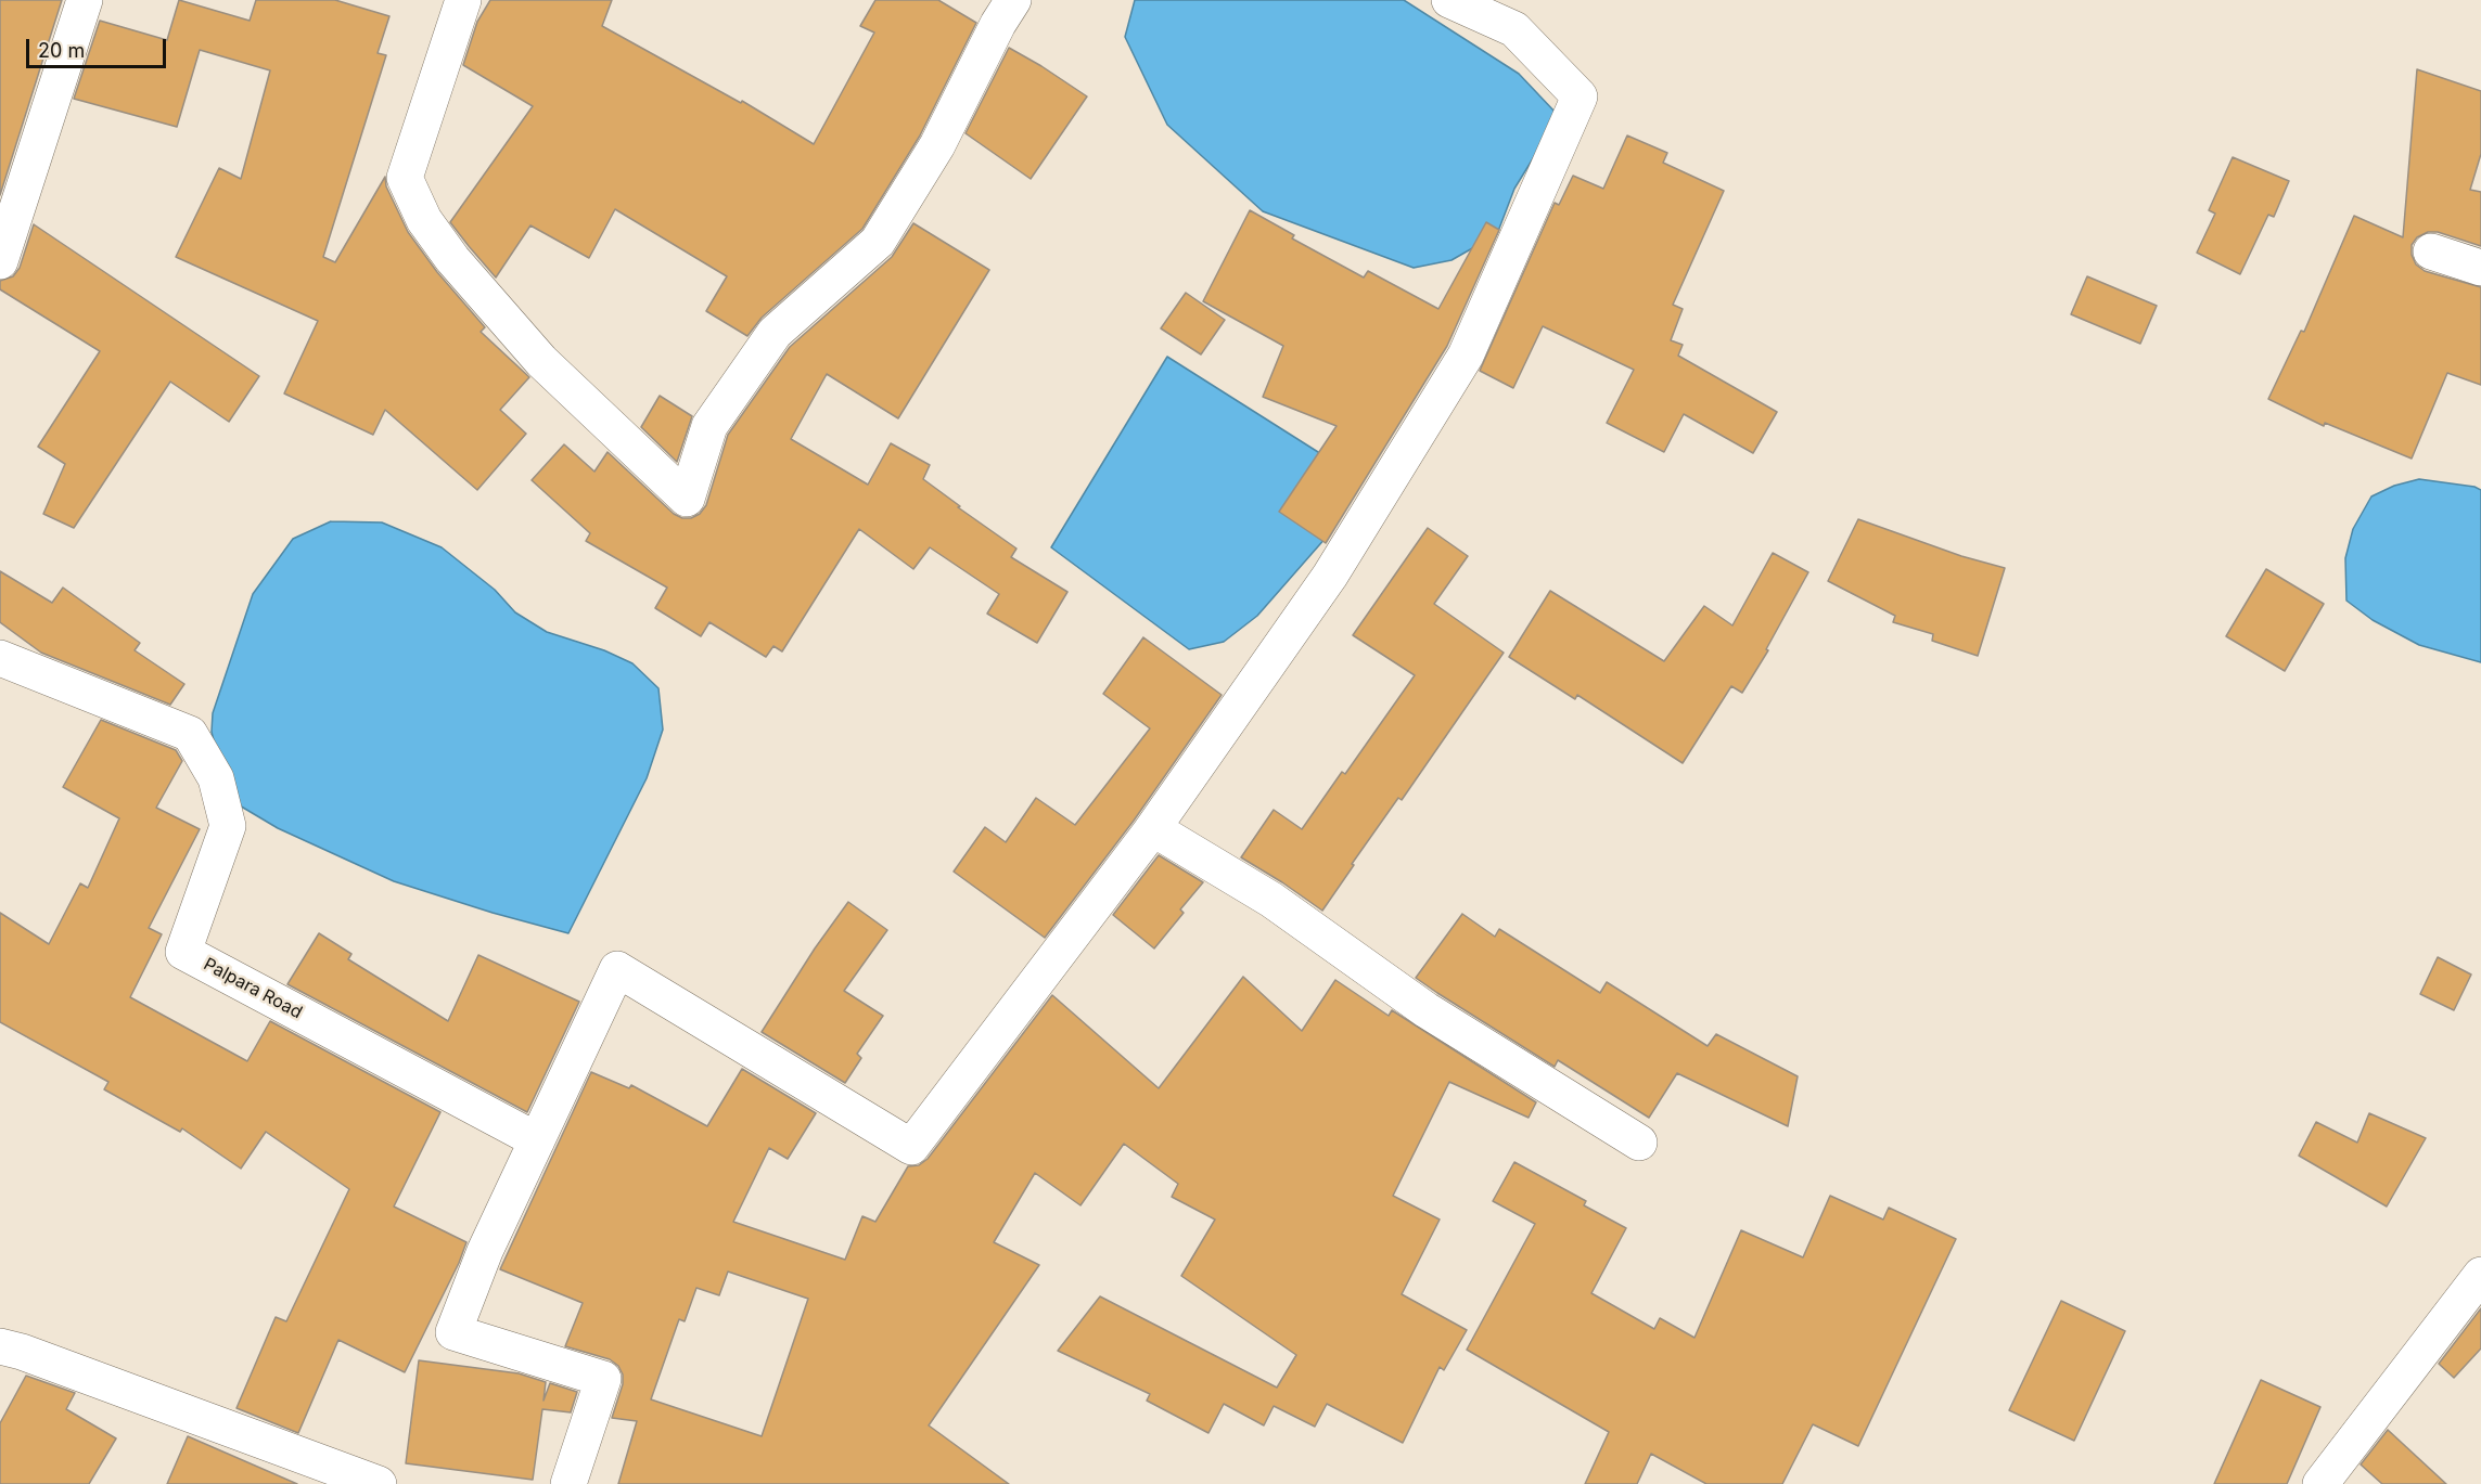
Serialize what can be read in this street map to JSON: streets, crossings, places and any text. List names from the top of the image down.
{
  "streets": {
    "street": ["Palpara Road"]
  },
  "scale_bar": "20 m"
}
